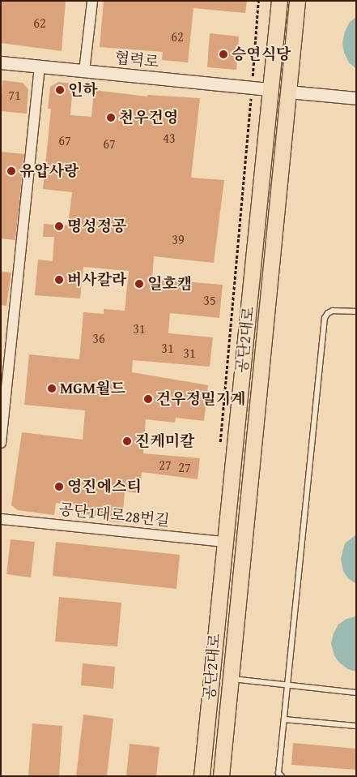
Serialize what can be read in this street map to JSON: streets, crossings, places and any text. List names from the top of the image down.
{
  "streets": {
    "main road": ["공단2대로"],
    "street": ["협력로", "공단1대로28번길"]
  },
  "crossings": [
    ["협력로", "공단2대로"],
    ["공단2대로", "공단1대로28번길"]
  ],
  "places": [
    "승연식당",
    "인하",
    "천우건영",
    "유압사랑",
    "명성정공",
    "버사칼라",
    "일호캠",
    "MGM월드",
    "건우정밀기계",
    "진케미칼",
    "영진에스티"
  ],
  "house_numbers": [
    "62",
    "62",
    "71",
    "43",
    "67",
    "67",
    "39",
    "35",
    "31",
    "36",
    "31",
    "31",
    "27",
    "27"
  ]
}
